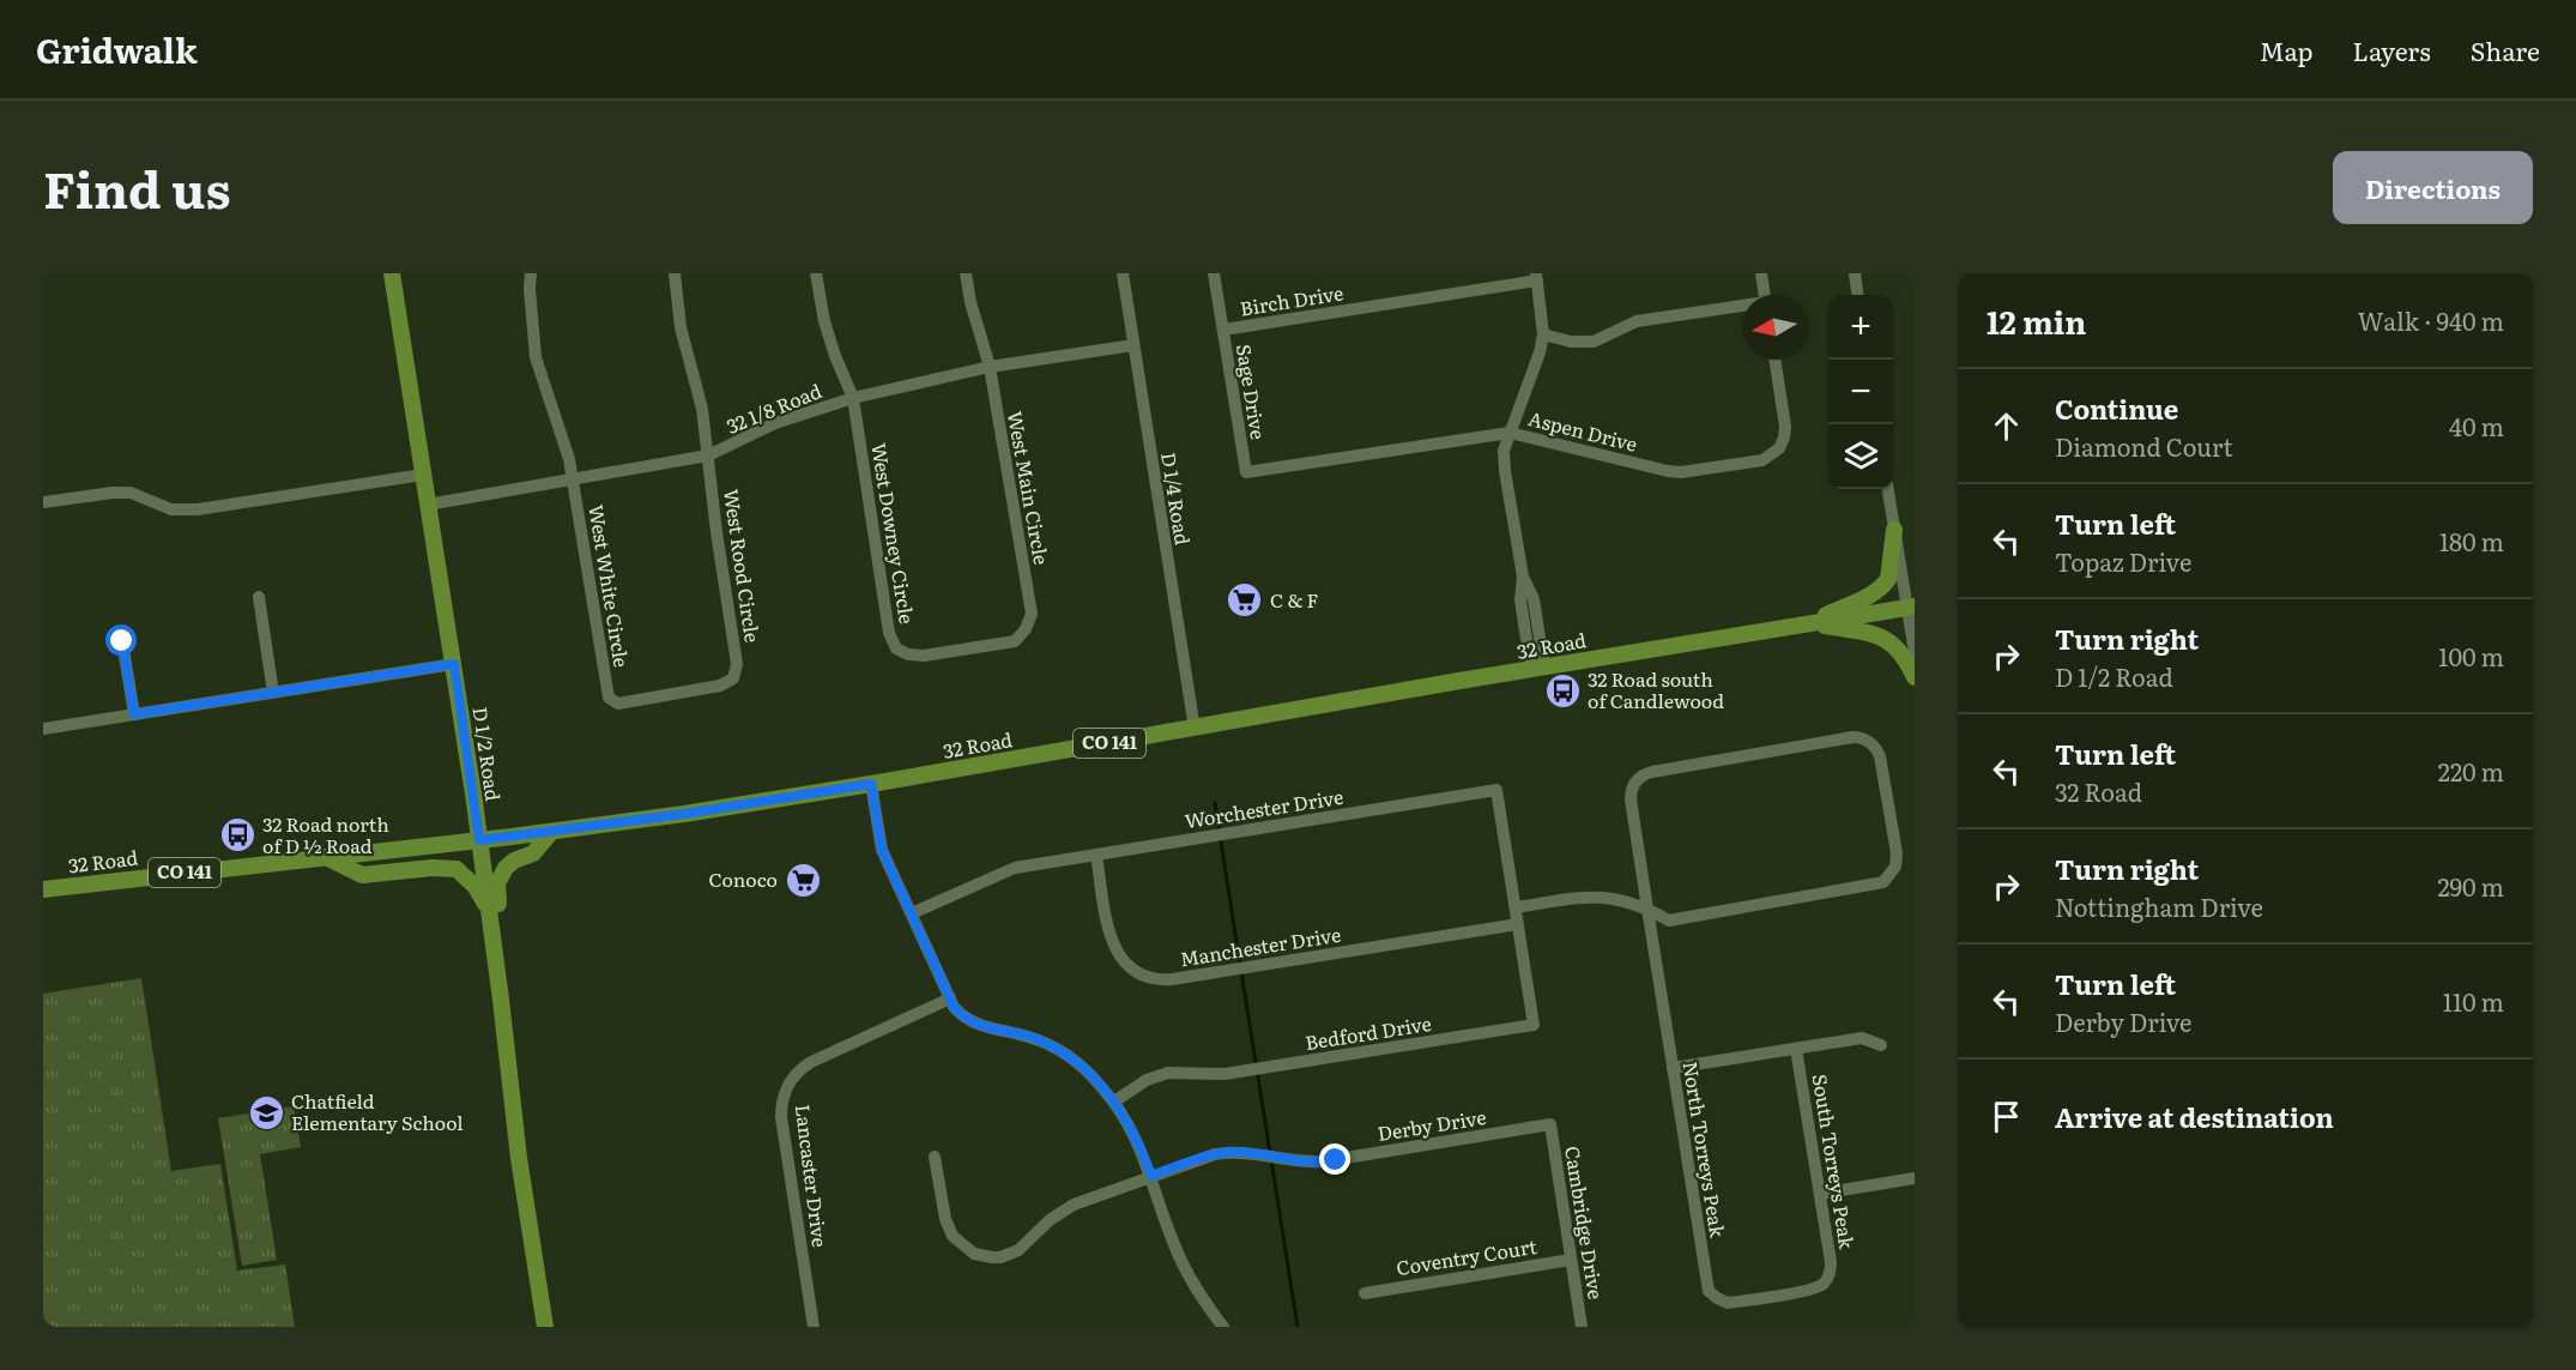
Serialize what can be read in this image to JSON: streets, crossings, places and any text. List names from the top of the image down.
{
  "streets": {
    "main road": ["32 Road", "CO 141", "D 1/2 Road"],
    "street": [
      "Birch Drive",
      "Sage Drive",
      "32 1/8 Road",
      "Aspen Drive",
      "West Main Circle",
      "D 1/4 Road",
      "West Downey Circle",
      "West Rood Circle",
      "West White Circle",
      "Worchester Drive",
      "Manchester Drive",
      "Bedford Drive",
      "Derby Drive",
      "North Torreys Peak",
      "South Torreys Peak",
      "Lancaster Drive",
      "Cambridge Drive",
      "Coventry Court"
    ]
  },
  "crossings": [
    ["Birch Drive", "Sage Drive"],
    ["Sage Drive", "Aspen Drive"],
    ["32 1/8 Road", "West Main Circle"],
    ["32 1/8 Road", "D 1/4 Road"],
    ["32 1/8 Road", "West Downey Circle"],
    ["32 1/8 Road", "West Rood Circle"],
    ["32 1/8 Road", "West White Circle"],
    ["32 1/8 Road", "D 1/2 Road"],
    ["West Main Circle", "West Downey Circle"],
    ["D 1/4 Road", "32 Road"],
    ["West Rood Circle", "West White Circle"],
    ["32 Road", "D 1/2 Road"],
    ["Worchester Drive", "Manchester Drive"],
    ["Worchester Drive", "Bedford Drive"],
    ["Manchester Drive", "Bedford Drive"],
    ["Derby Drive", "Cambridge Drive"],
    ["North Torreys Peak", "South Torreys Peak"],
    ["Cambridge Drive", "Coventry Court"]
  ],
  "places": {
    "supermarket": ["C & F", "Conoco"],
    "bus stop": ["32 Road south of Candlewood", "32 Road north of D ½ Road"],
    "school or university": ["Chatfield Elementary School"]
  },
  "north": "left",
  "page": {
    "header": "Gridwalk",
    "nav": ["Map", "Layers", "Share"],
    "title": "Find us",
    "buttons": "Directions",
    "heading": ["12 min", "Walk · 940 m"],
    "map_buttons": ["+", "−"],
    "list": [
      ["Continue", "Diamond Court", "40 m"],
      ["Turn left", "Topaz Drive", "180 m"],
      ["Turn right", "D 1/2 Road", "100 m"],
      ["Turn left", "32 Road", "220 m"],
      ["Turn right", "Nottingham Drive", "290 m"],
      ["Turn left", "Derby Drive", "110 m"],
      "Arrive at destination"
    ]
  }
}
